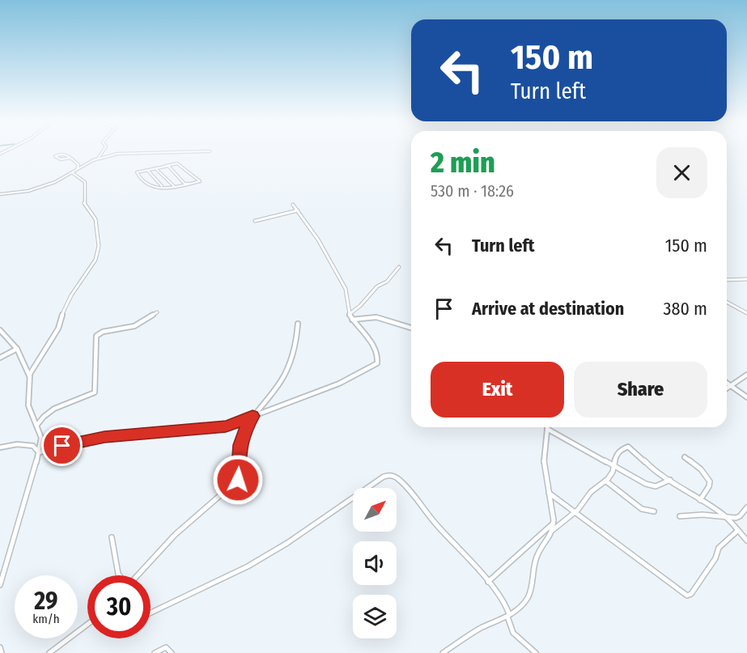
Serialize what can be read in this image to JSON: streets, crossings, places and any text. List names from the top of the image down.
{
  "north": "top right",
  "page": {
    "turn": ["150 m", "Turn left"],
    "heading": ["2 min", "530 m · 18:26"],
    "list": [
      {
        "name": "Turn left",
        "value": "150 m"
      },
      {
        "name": "Arrive at destination",
        "value": "380 m"
      }
    ],
    "buttons": ["Exit", "Share"],
    "speed": "29 km/h",
    "limit": "30"
  }
}
